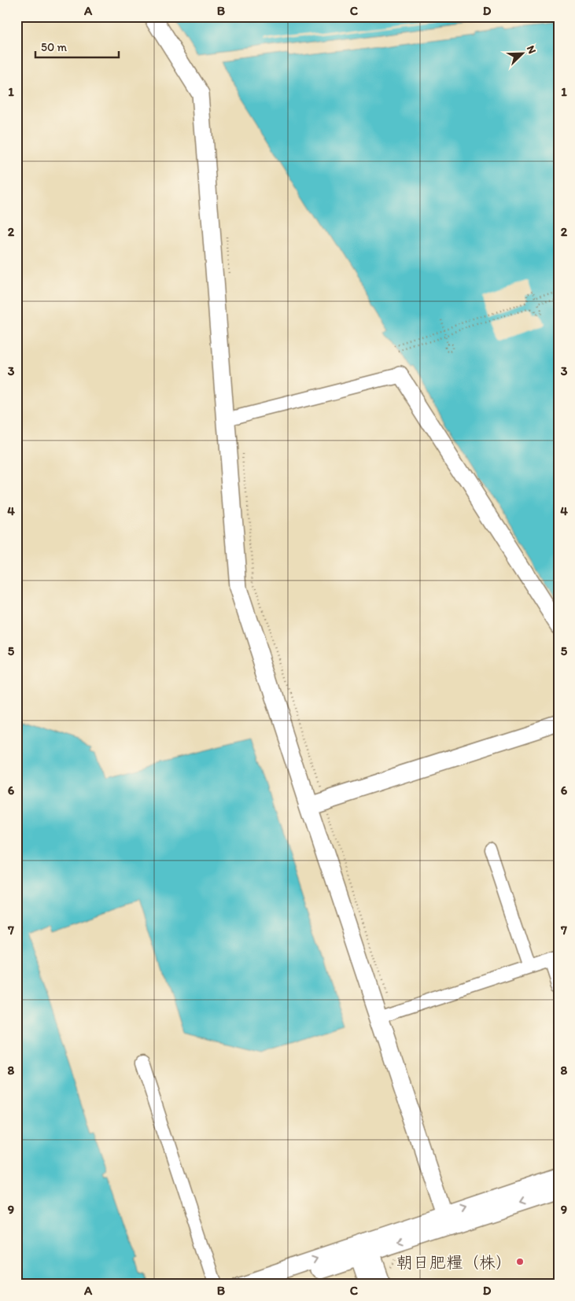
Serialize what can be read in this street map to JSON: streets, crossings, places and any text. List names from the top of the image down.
{
  "places": ["朝日肥糧（株）"],
  "scale_bar": "50 m",
  "north": "top right",
  "grid": {
    "columns": [
      "A",
      "B",
      "C",
      "D"
    ],
    "rows": [
      "1",
      "2",
      "3",
      "4",
      "5",
      "6",
      "7",
      "8",
      "9"
    ]
  }
}
